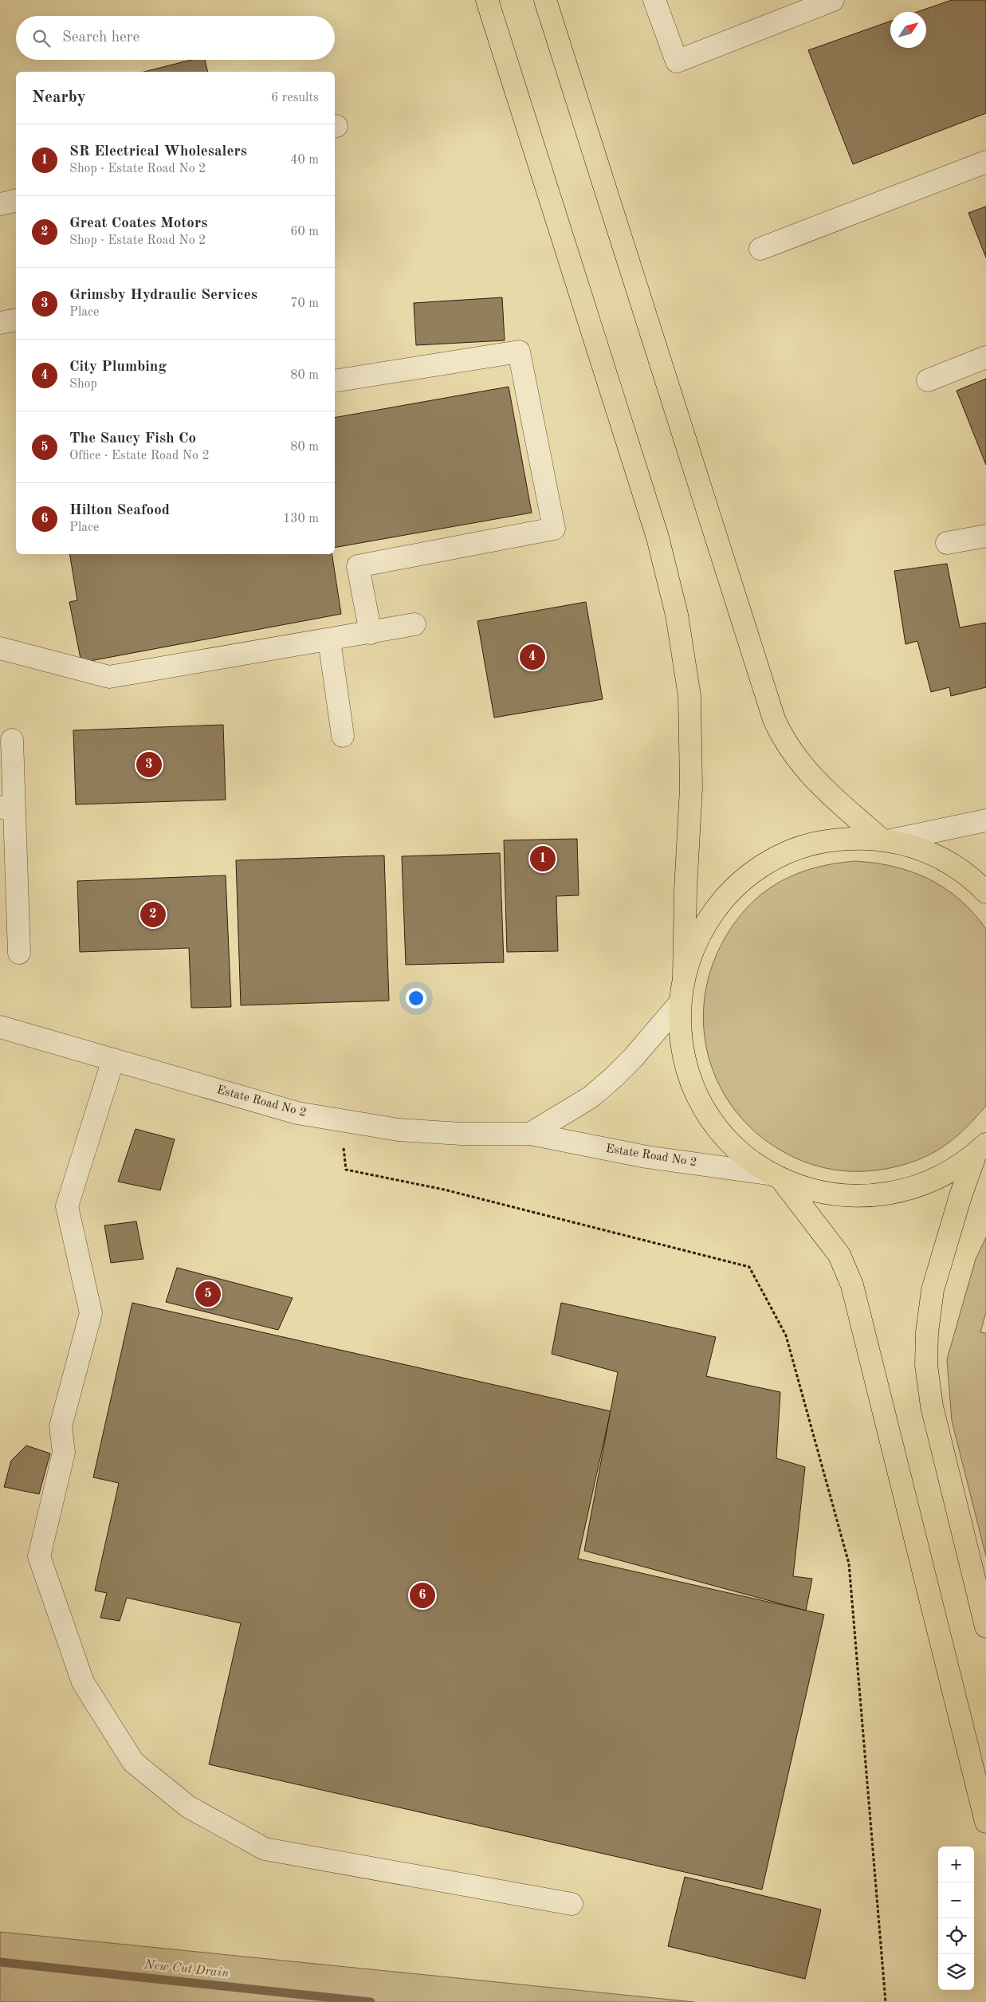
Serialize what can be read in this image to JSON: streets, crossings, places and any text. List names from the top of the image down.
{
  "streets": {
    "street": ["Estate Road No 2"]
  },
  "water": ["New Cut Drain"],
  "north": "top right",
  "page": {
    "search": "Search here",
    "heading": ["Nearby", "6 results"],
    "list": [
      {
        "mark": "1",
        "name": "SR Electrical Wholesalers",
        "note": "Shop · Estate Road No 2",
        "value": "40 m"
      },
      {
        "mark": "2",
        "name": "Great Coates Motors",
        "note": "Shop · Estate Road No 2",
        "value": "60 m"
      },
      {
        "mark": "3",
        "name": "Grimsby Hydraulic Services",
        "note": "Place",
        "value": "70 m"
      },
      {
        "mark": "4",
        "name": "City Plumbing",
        "note": "Shop",
        "value": "80 m"
      },
      {
        "mark": "5",
        "name": "The Saucy Fish Co",
        "note": "Office · Estate Road No 2",
        "value": "80 m"
      },
      {
        "mark": "6",
        "name": "Hilton Seafood",
        "note": "Place",
        "value": "130 m"
      }
    ],
    "pins": [
      "4",
      "3",
      "1",
      "2",
      "5",
      "6"
    ],
    "map_buttons": ["+", "−"]
  }
}
